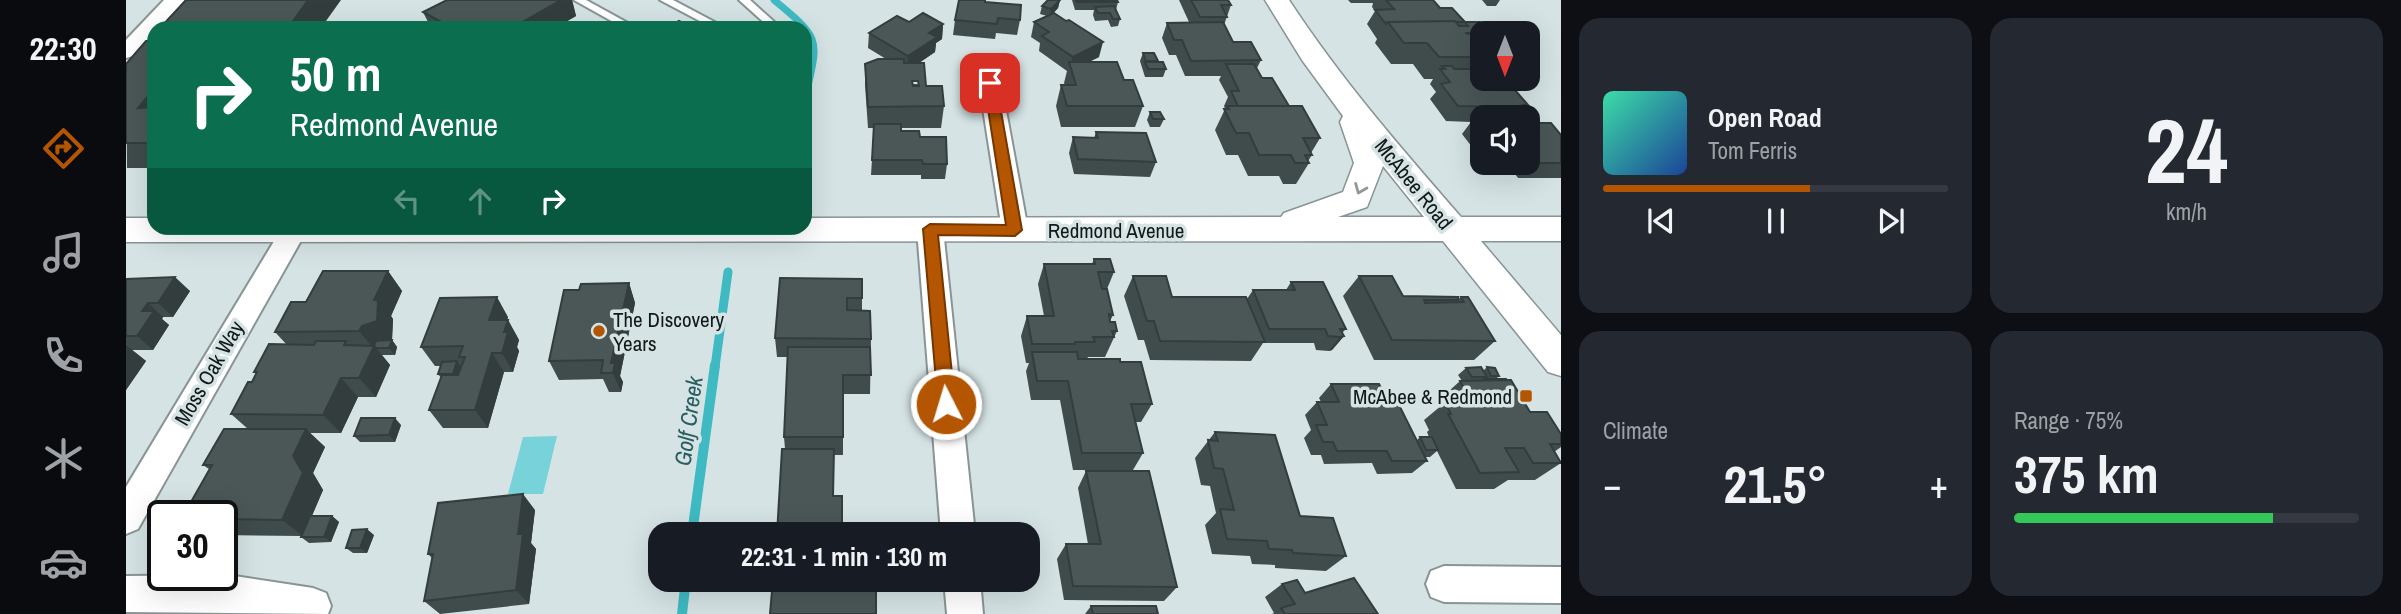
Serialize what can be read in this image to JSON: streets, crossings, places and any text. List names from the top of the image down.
{
  "streets": {
    "street": ["McAbee Road", "Redmond Avenue", "Moss Oak Way"]
  },
  "crossings": [
    ["McAbee Road", "Redmond Avenue"]
  ],
  "water": ["Golf Creek"],
  "places": {
    "other": ["The Discovery Years"],
    "transit": ["McAbee & Redmond"]
  },
  "north": "bottom",
  "page": {
    "tabs": "22:30",
    "tile": [
      ["24", "km/h"],
      "Climate",
      ["Range · 75%", "375 km"]
    ],
    "turn": ["50 m", "Redmond Avenue"],
    "song": ["Open Road", "Tom Ferris"],
    "heat": ["−", "21.5°", "+"],
    "limit": "30",
    "trip": "22:31 · 1 min · 130 m"
  }
}
